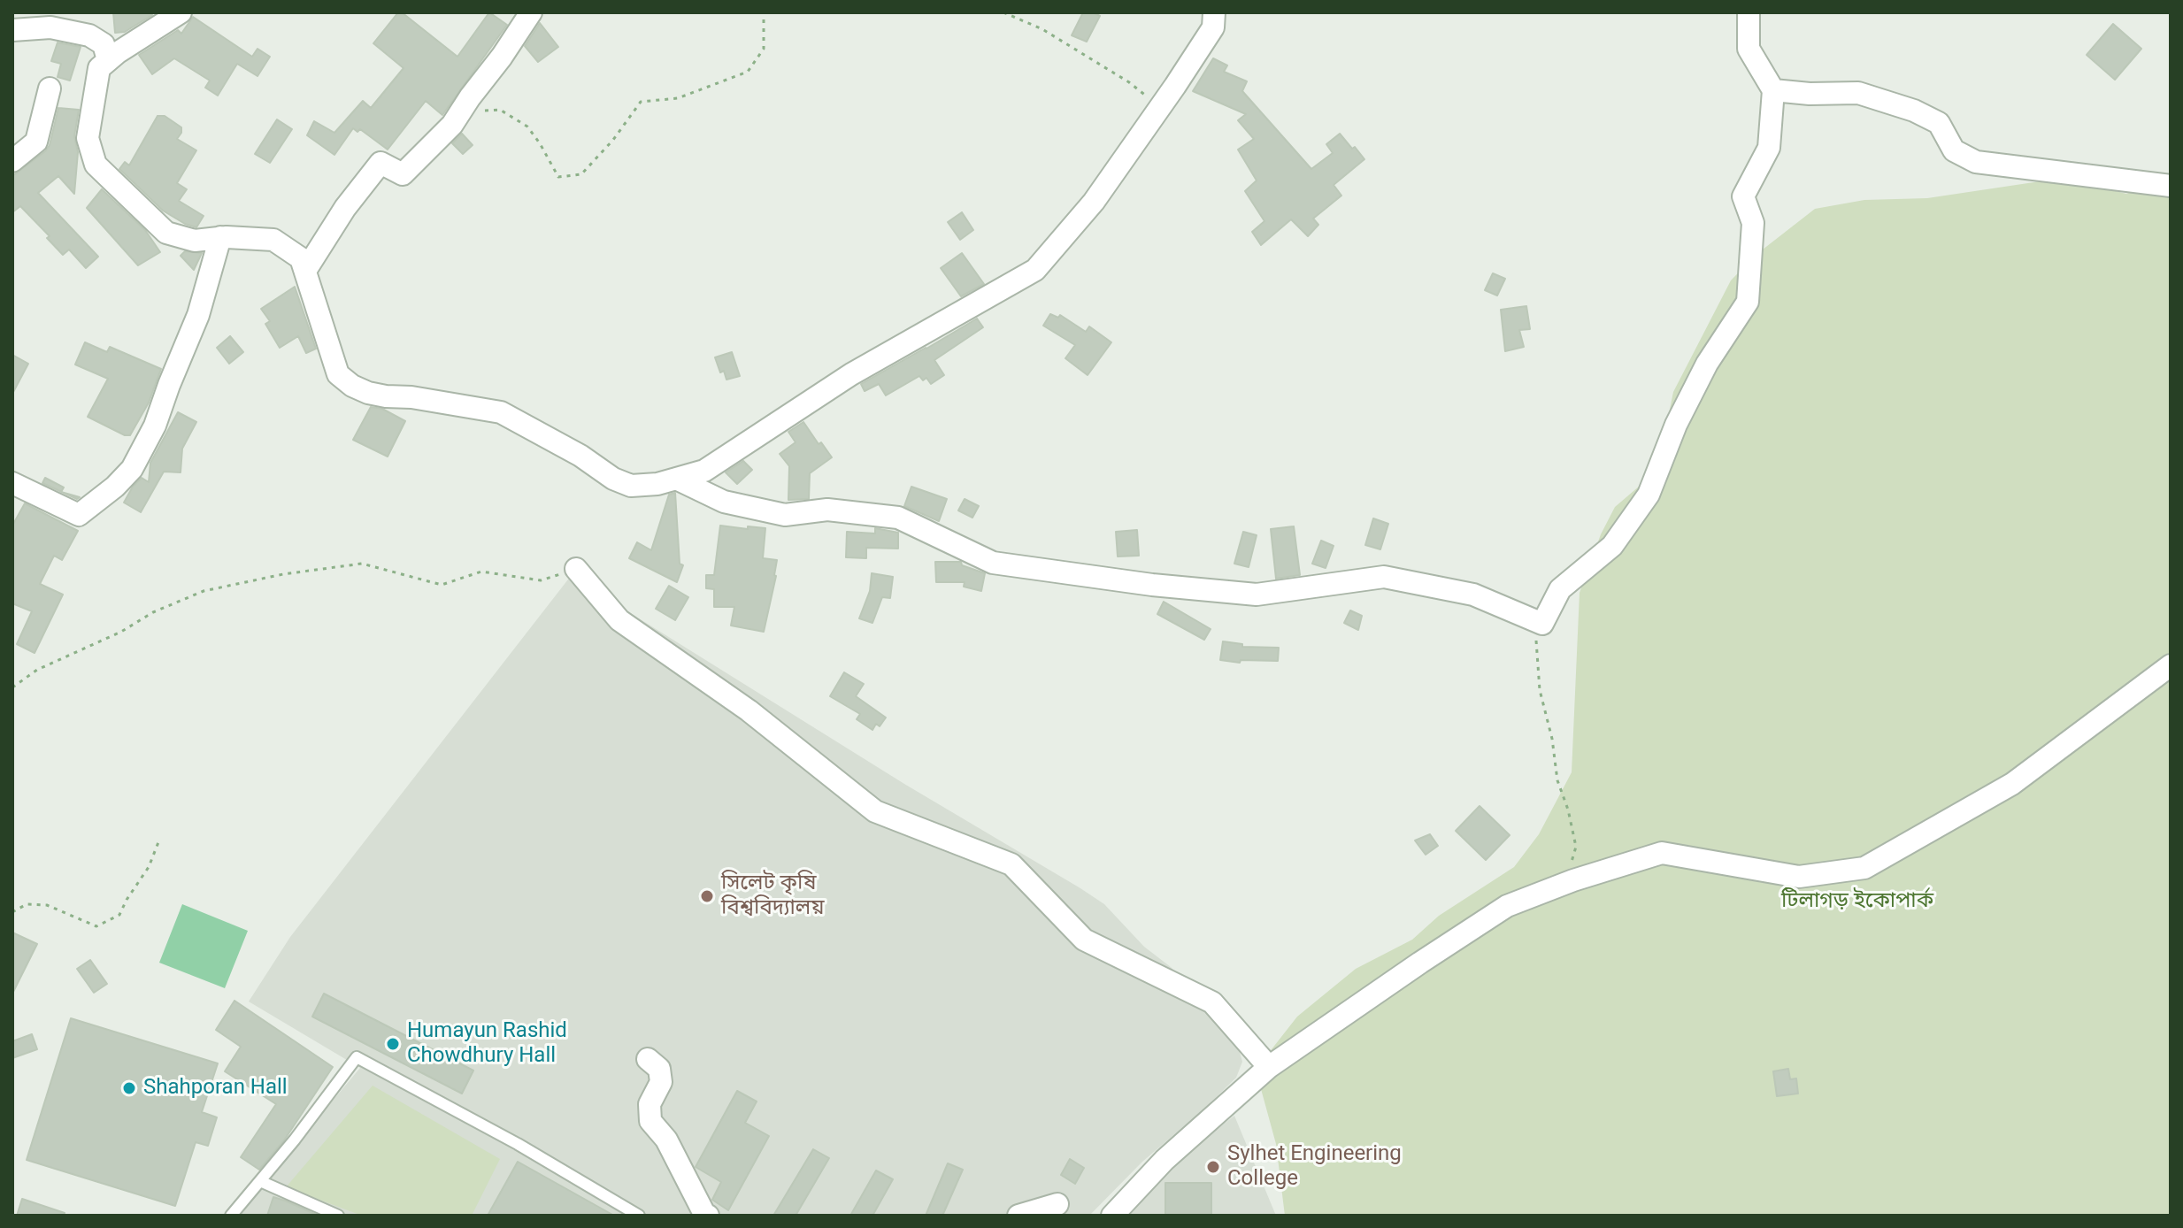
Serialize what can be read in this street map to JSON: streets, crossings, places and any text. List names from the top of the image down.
{
  "parks": ["টিলাগড় ইকোপার্ক"],
  "places": [
    "সিলেট কৃষি বিশ্ববিদ্যালয়",
    "Humayun Rashid Chowdhury Hall",
    "Shahporan Hall",
    "Sylhet Engineering College"
  ]
}
